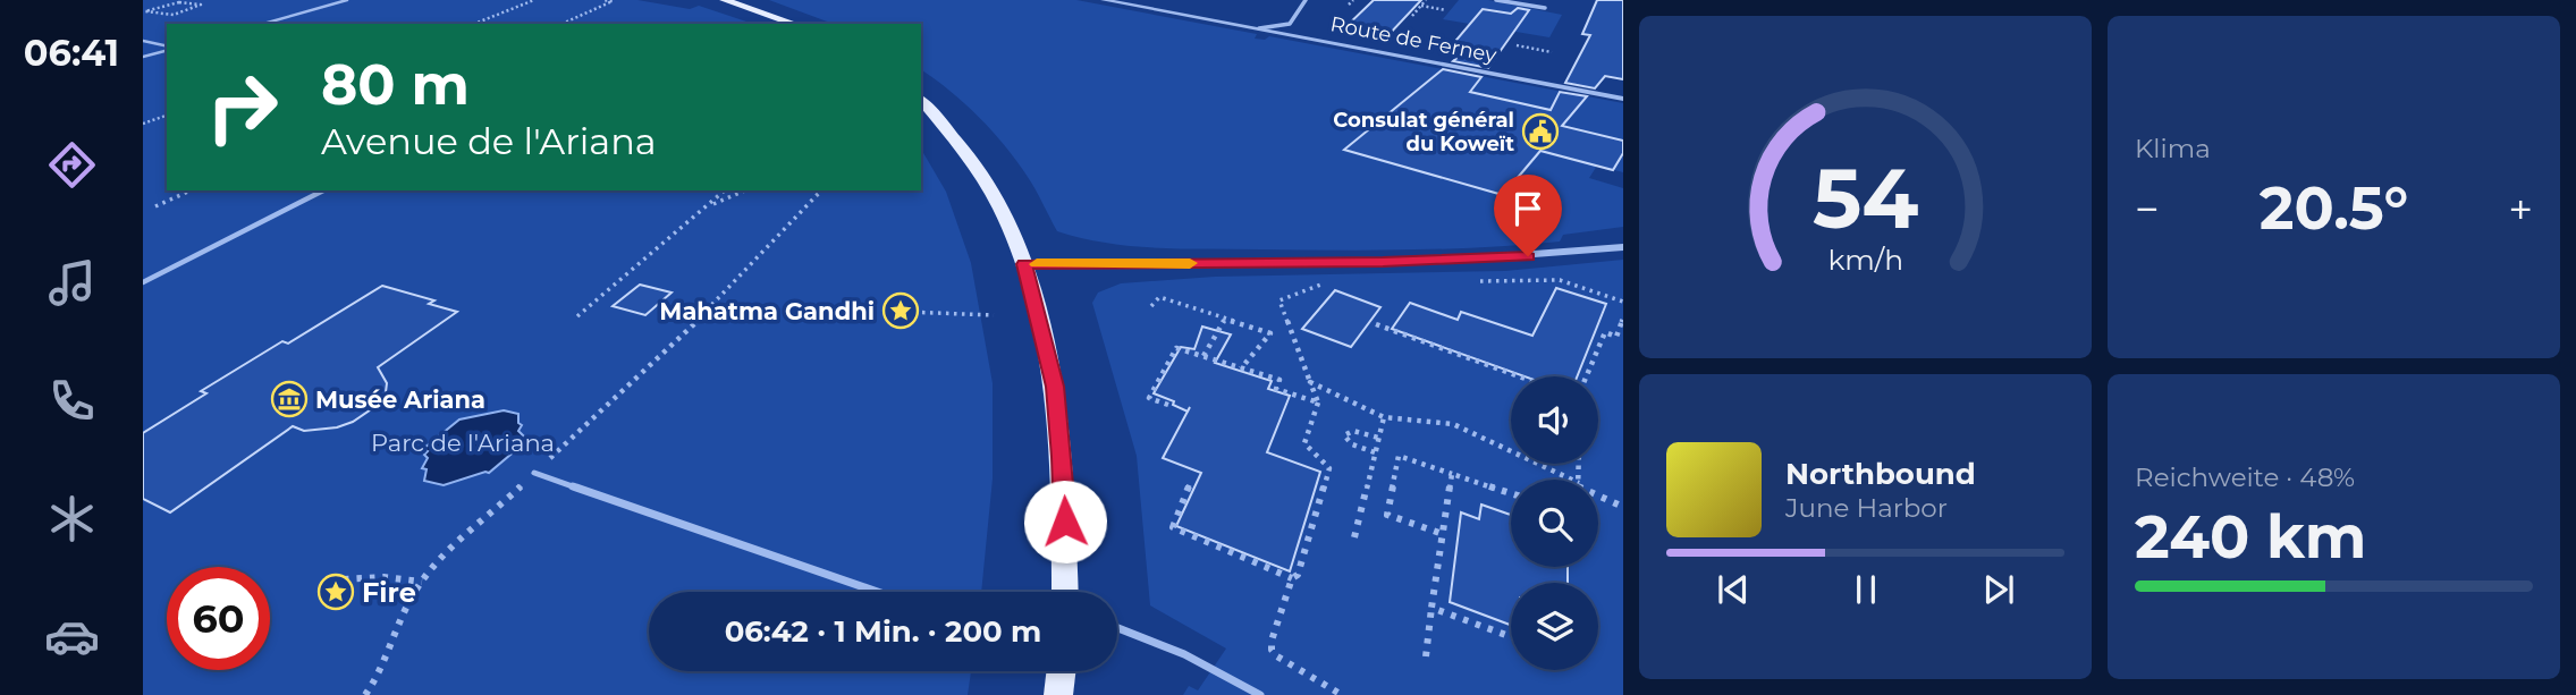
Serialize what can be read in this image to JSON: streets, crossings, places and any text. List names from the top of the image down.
{
  "streets": {
    "street": ["Route de Ferney"]
  },
  "parks": ["Parc de l'Ariana"],
  "places": {
    "public building": ["Consulat général du Koweït"],
    "place": ["Mahatma Gandhi", "Fire"],
    "museum": ["Musée Ariana"]
  },
  "page": {
    "tabs": "06:41",
    "tile": [
      "Klima",
      ["Reichweite · 48%", "240 km"]
    ],
    "turn": ["80 m", "Avenue de l'Ariana"],
    "heat": ["−", "20.5°", "+"],
    "song": ["Northbound", "June Harbor"],
    "limit": "60",
    "trip": "06:42 · 1 Min. · 200 m",
    "gauge": ["54", "km/h"]
  }
}
